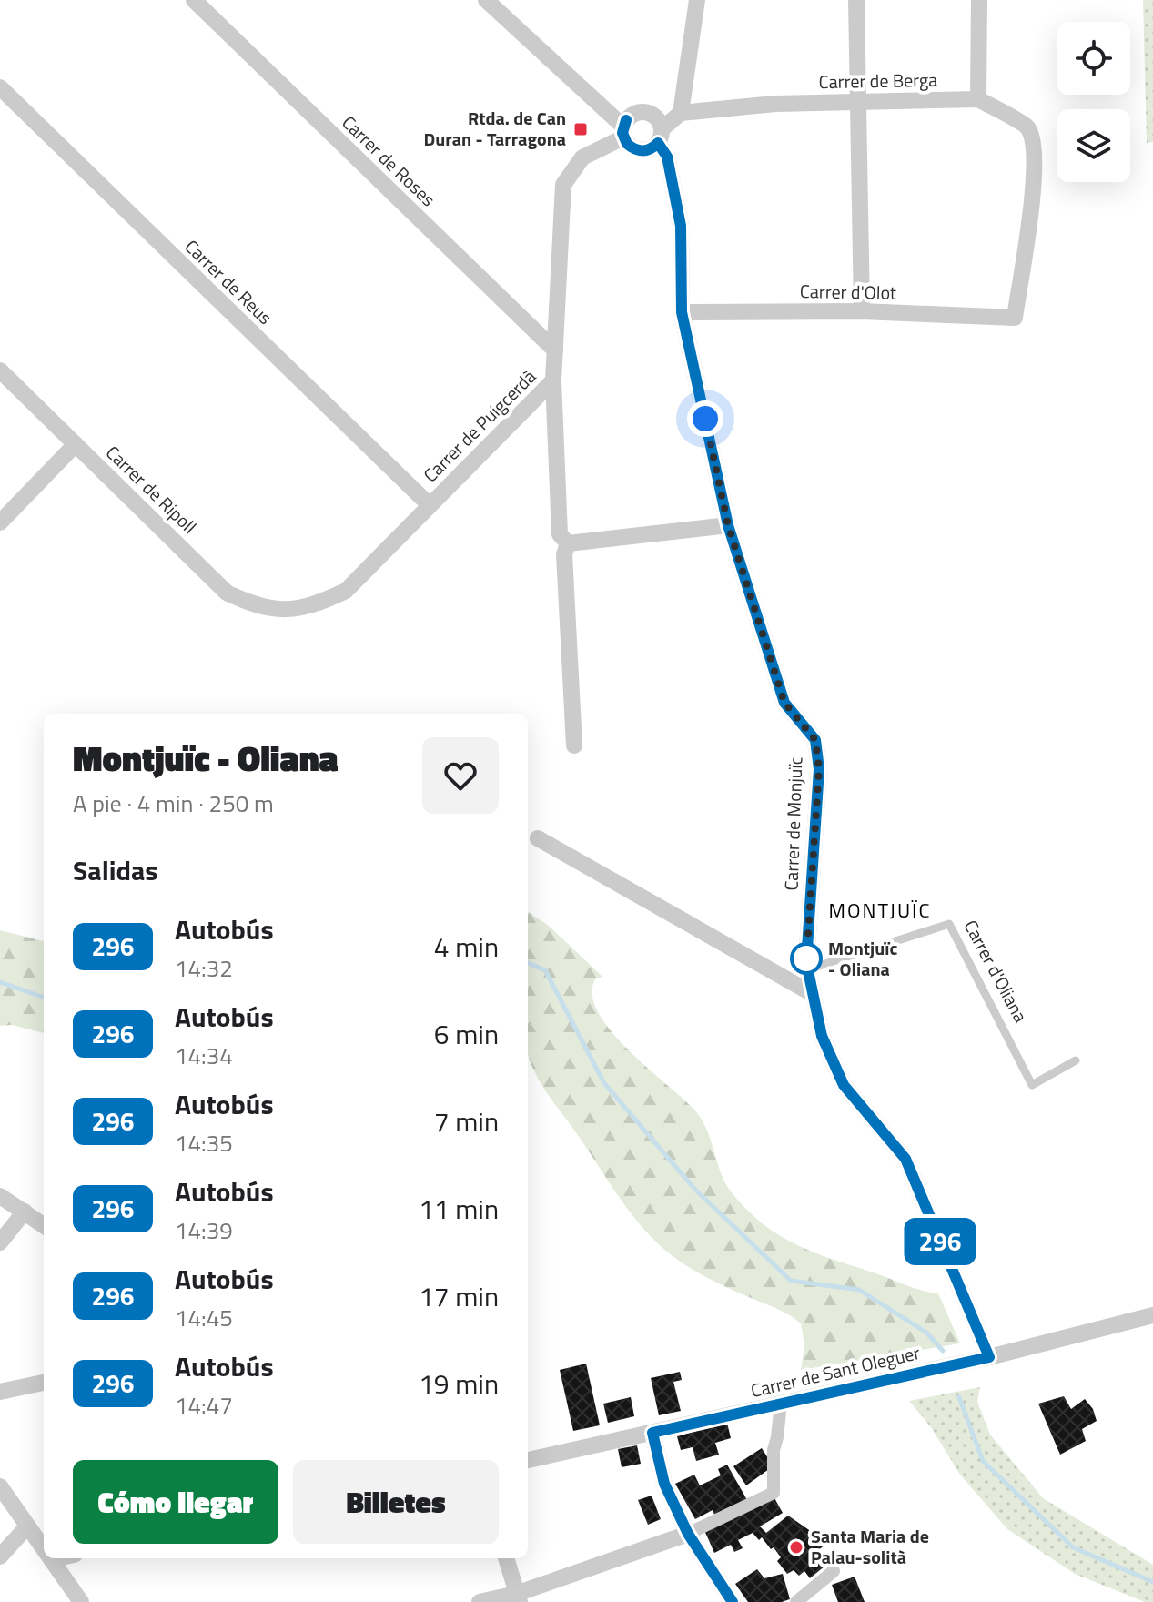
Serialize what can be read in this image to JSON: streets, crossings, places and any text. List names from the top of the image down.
{
  "streets": {
    "street": [
      "Carrer de Berga",
      "Carrer de Roses",
      "Carrer de Reus",
      "Carrer d'Olot",
      "Carrer de Puigcerdà",
      "Carrer de Ripoll",
      "Carrer de Monjuïc",
      "Carrer de Sant Oleguer"
    ],
    "lane": ["Carrer d'Oliana"]
  },
  "crossings": [
    ["Carrer de Berga", "Carrer d'Olot"],
    ["Carrer de Roses", "Carrer de Puigcerdà"],
    ["Carrer de Reus", "Carrer de Puigcerdà"],
    ["Carrer d'Olot", "Carrer de Monjuïc"],
    ["Carrer de Puigcerdà", "Carrer de Ripoll"],
    ["Carrer de Puigcerdà", "Carrer de Monjuïc"],
    ["Carrer de Monjuïc", "Carrer d'Oliana"],
    ["Carrer de Monjuïc", "Carrer de Sant Oleguer"]
  ],
  "districts": ["MONTJUÏC"],
  "places": {
    "transit": ["Rtda. de Can Duran - Tarragona"],
    "other": ["Montjuïc - Oliana", "Santa Maria de Palau-solità"]
  },
  "lines": ["bus line 296"],
  "page": {
    "on_map": "296",
    "heading": [
      ["Montjuïc - Oliana", "A pie · 4 min · 250 m"],
      "Salidas"
    ],
    "list": [
      {
        "mark": "296",
        "name": "Autobús",
        "note": "14:32",
        "value": "4 min"
      },
      {
        "mark": "296",
        "name": "Autobús",
        "note": "14:34",
        "value": "6 min"
      },
      {
        "mark": "296",
        "name": "Autobús",
        "note": "14:35",
        "value": "7 min"
      },
      {
        "mark": "296",
        "name": "Autobús",
        "note": "14:39",
        "value": "11 min"
      },
      {
        "mark": "296",
        "name": "Autobús",
        "note": "14:45",
        "value": "17 min"
      },
      {
        "mark": "296",
        "name": "Autobús",
        "note": "14:47",
        "value": "19 min"
      }
    ],
    "buttons": ["Cómo llegar", "Billetes"]
  }
}
